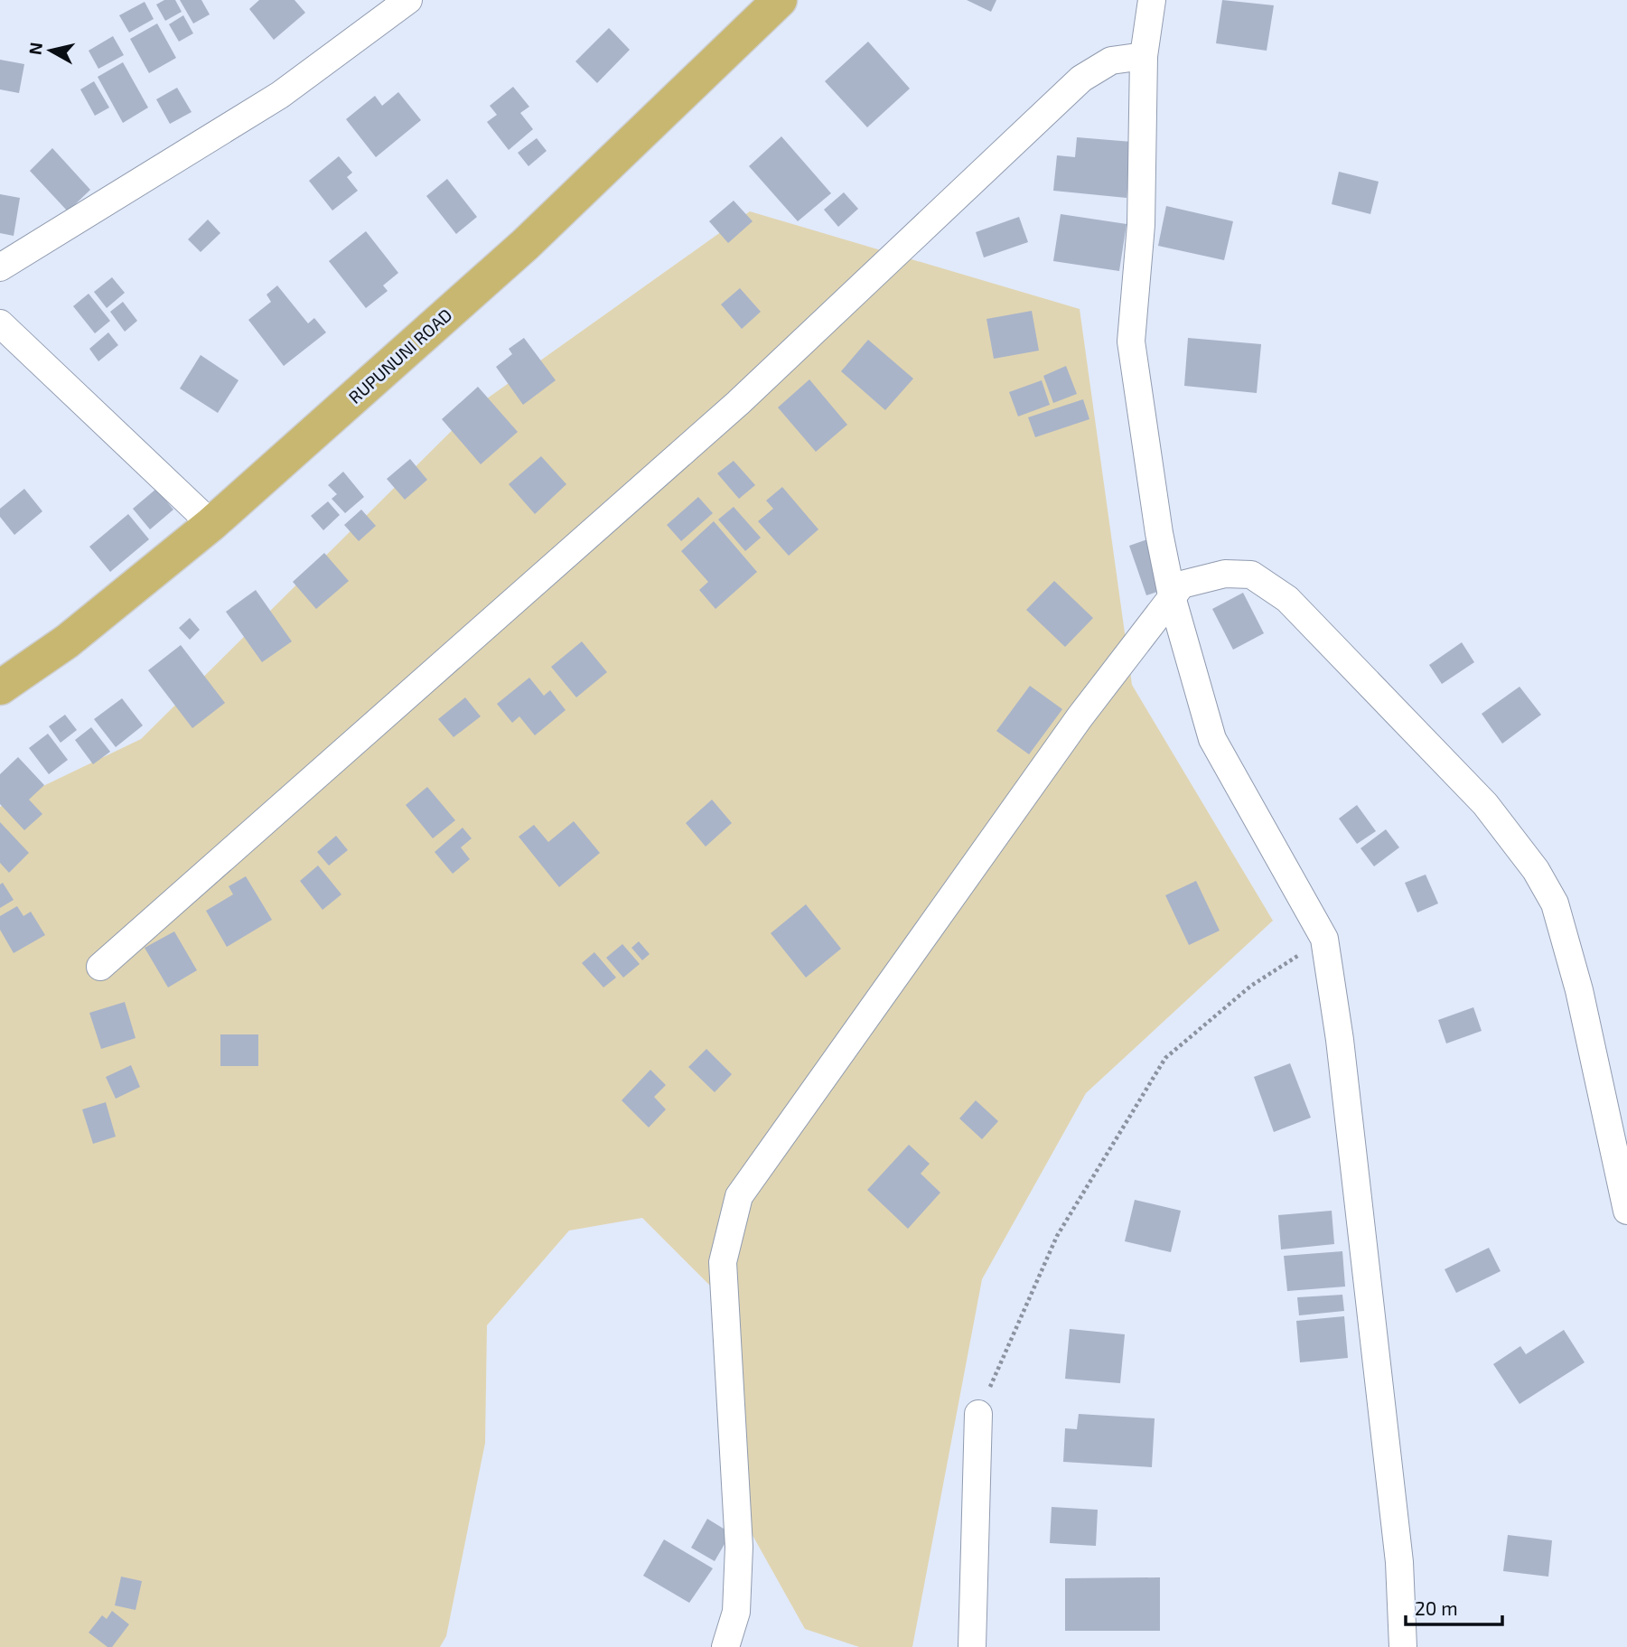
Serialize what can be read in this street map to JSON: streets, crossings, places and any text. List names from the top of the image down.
{
  "streets": {
    "main road": ["RUPUNUNI ROAD"]
  },
  "scale_bar": "20 m",
  "north": "left"
}
